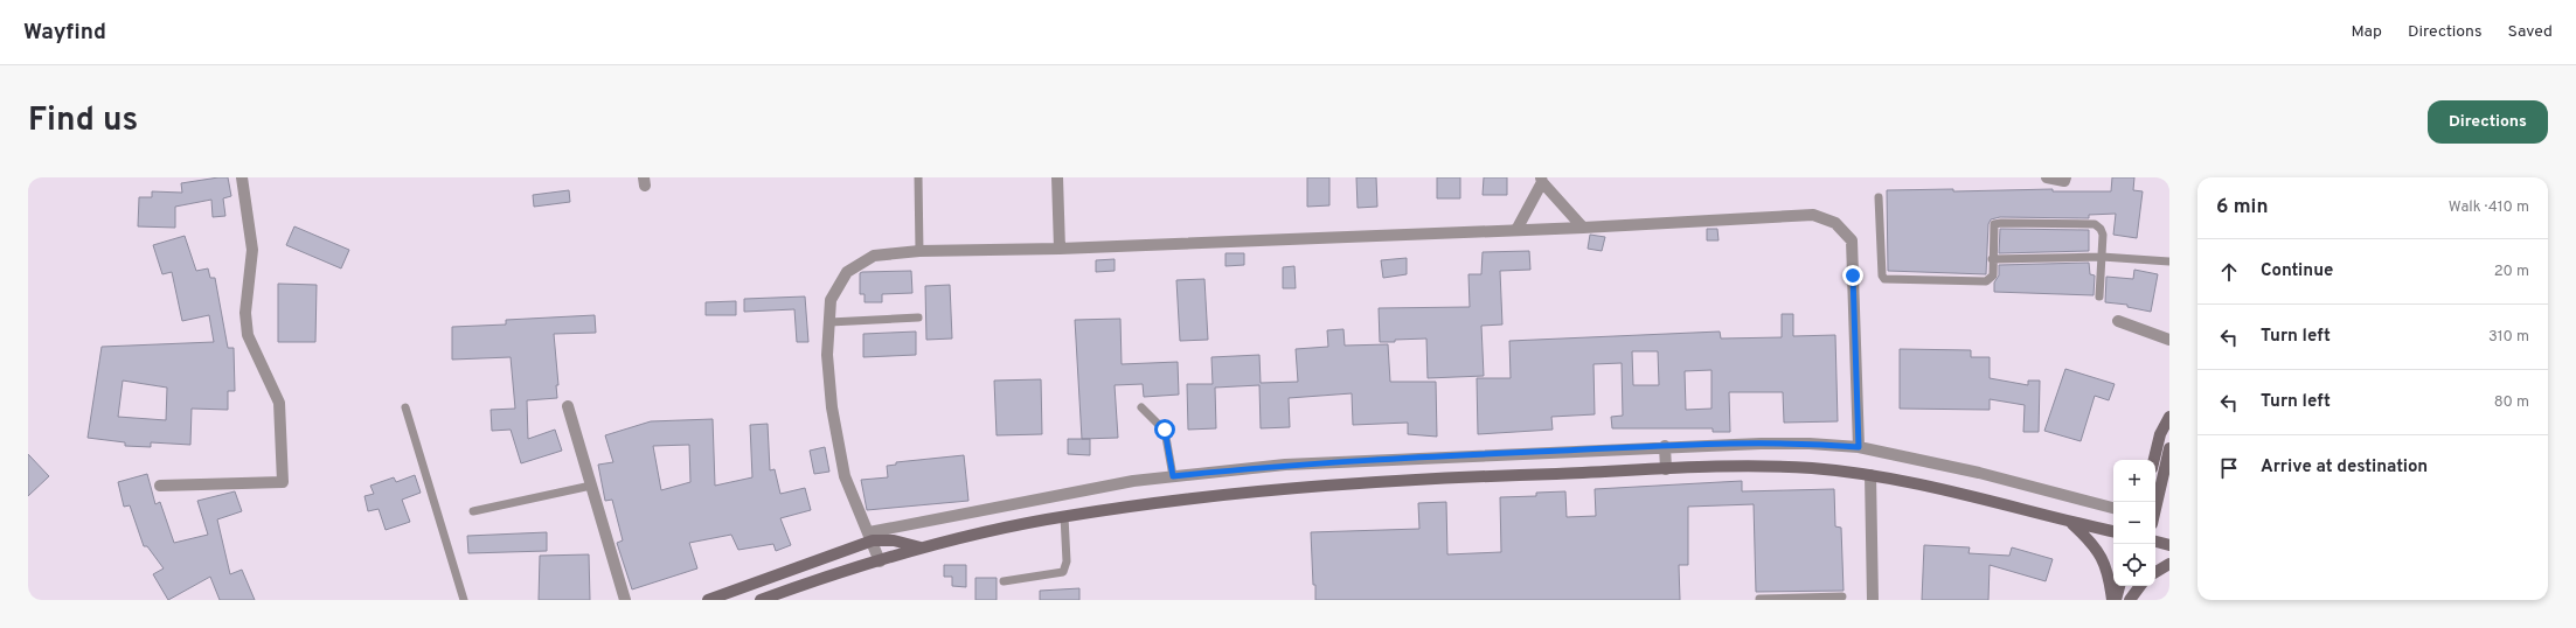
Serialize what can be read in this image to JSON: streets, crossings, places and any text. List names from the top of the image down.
{
  "page": {
    "header": "Wayfind",
    "nav": ["Map", "Directions", "Saved"],
    "title": "Find us",
    "buttons": "Directions",
    "heading": ["6 min", "Walk · 410 m"],
    "list": [
      ["Continue", "20 m"],
      ["Turn left", "310 m"],
      ["Turn left", "80 m"],
      "Arrive at destination"
    ],
    "map_buttons": ["+", "−"]
  }
}
